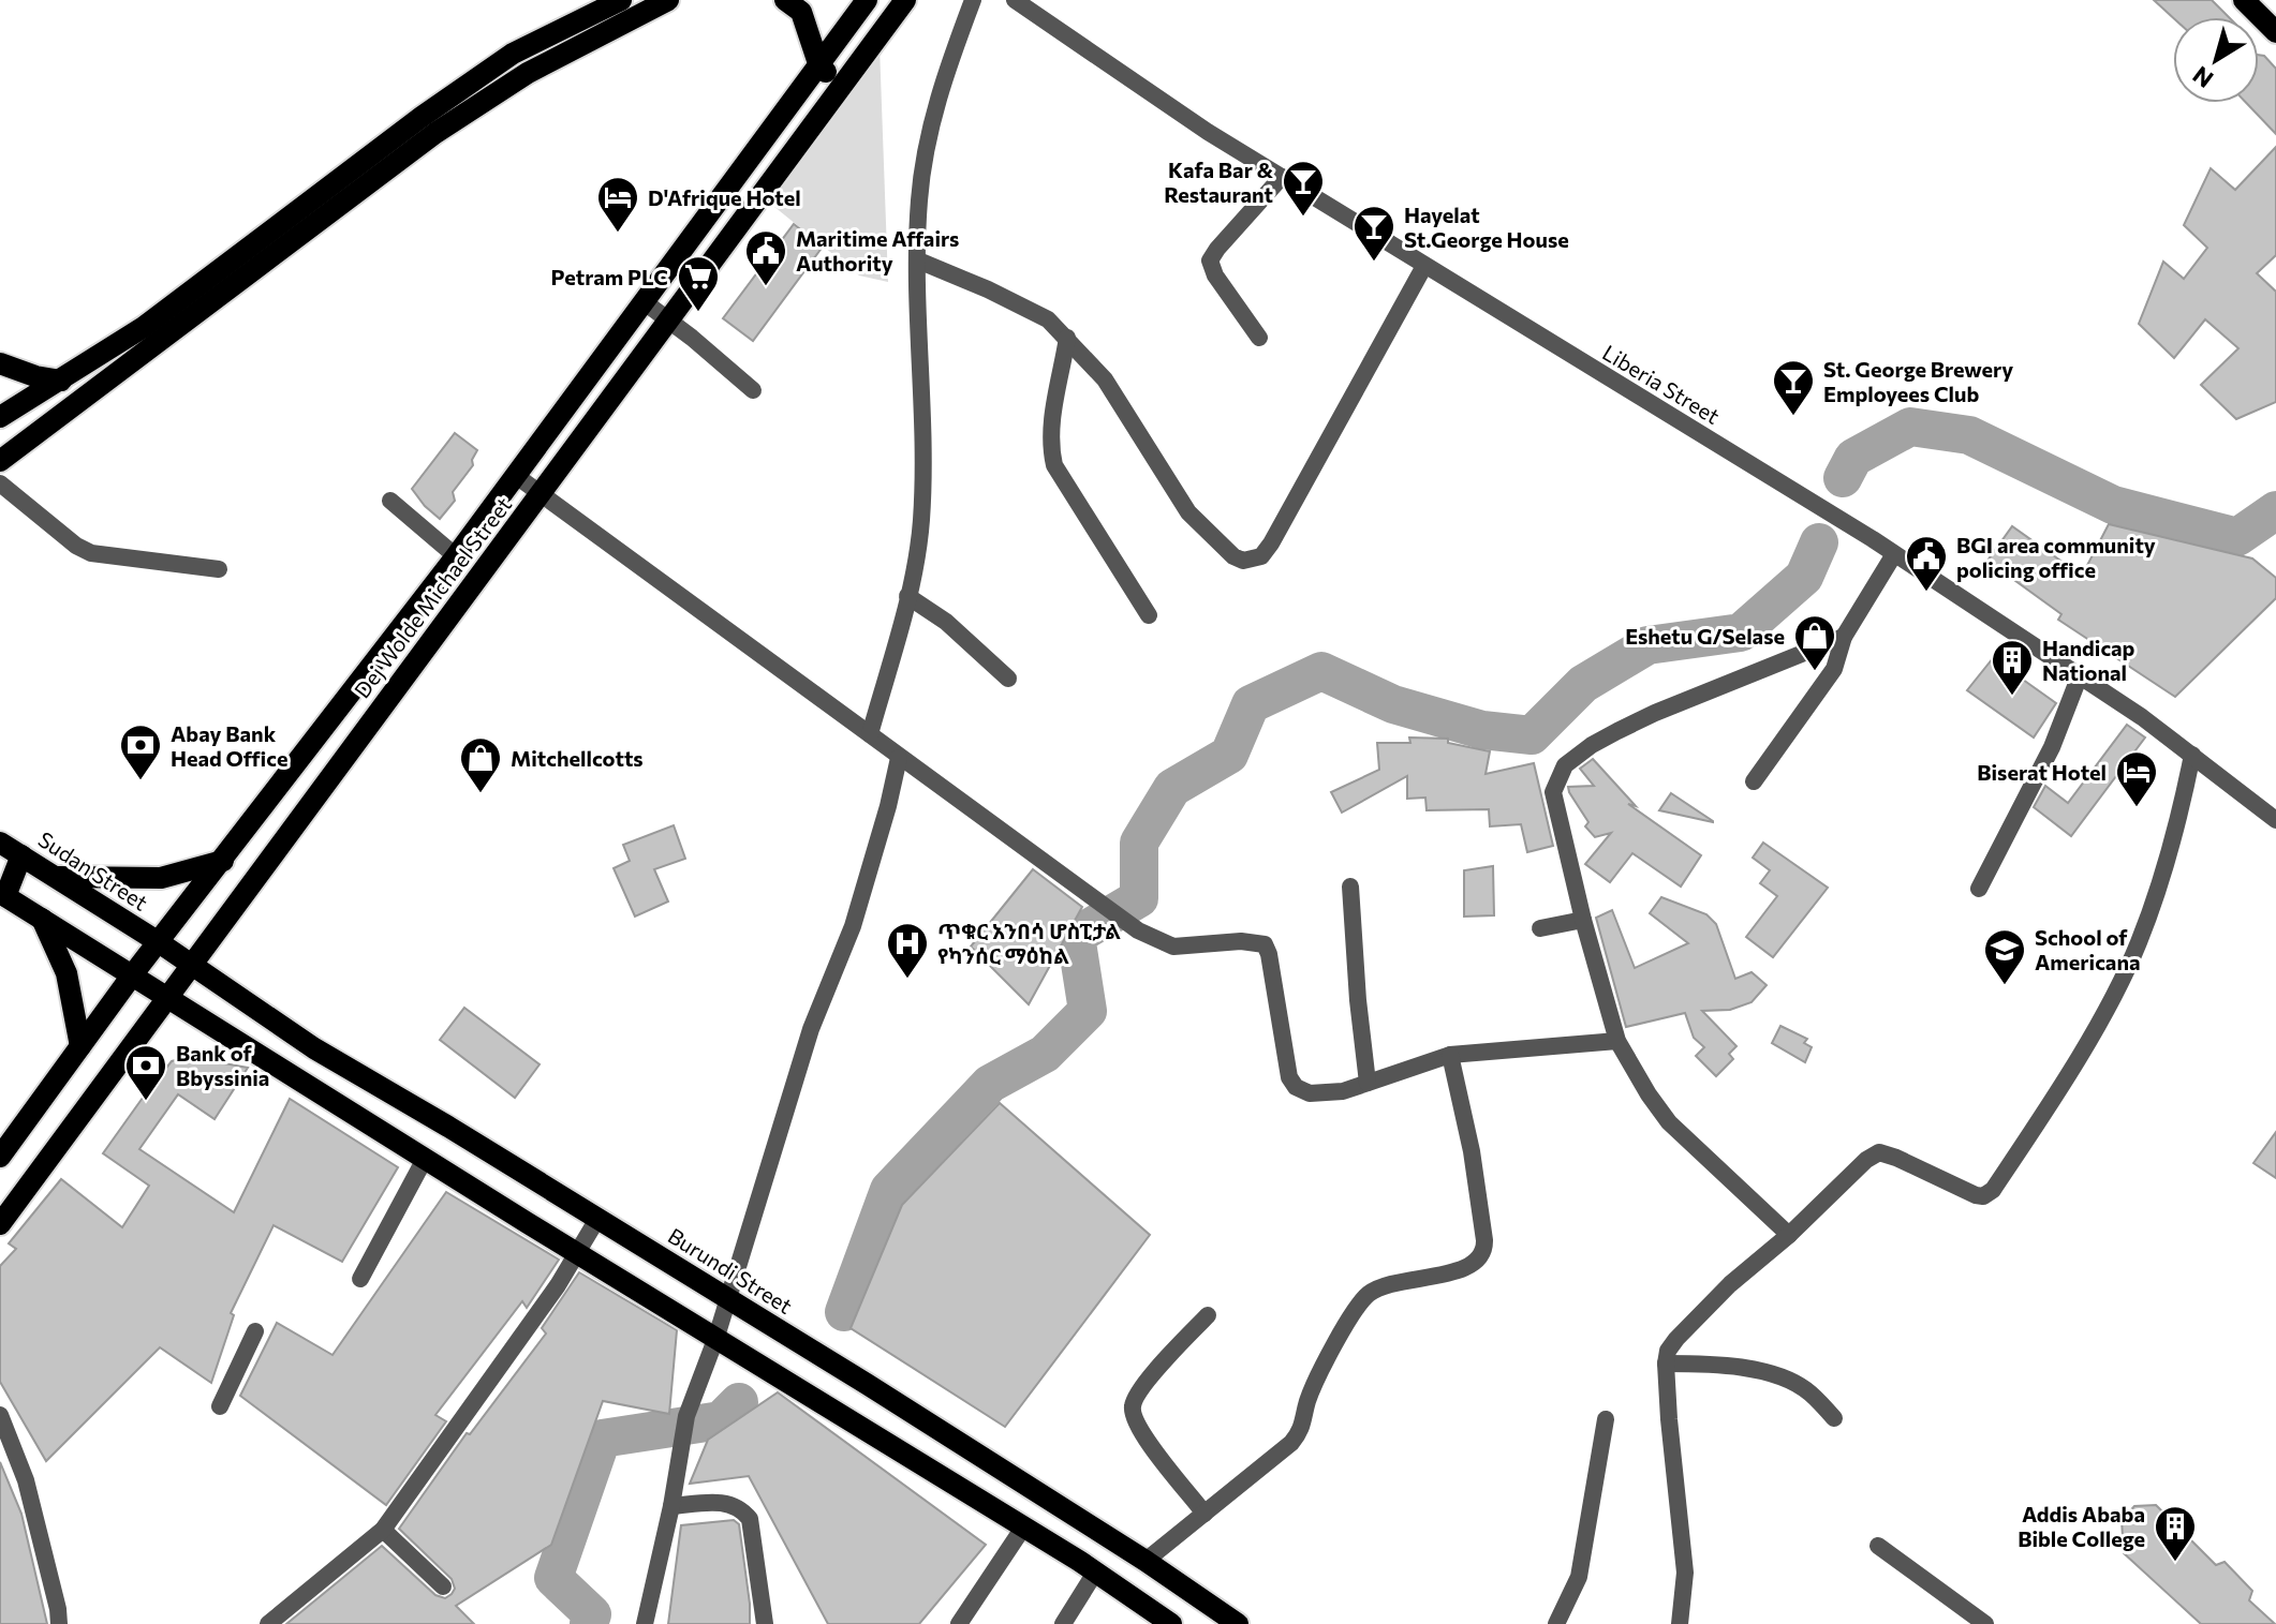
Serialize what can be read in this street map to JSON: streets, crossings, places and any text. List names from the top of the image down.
{
  "streets": {
    "main road": ["Dej Wolde Michael Street", "Sudan Street", "Burundi Street"],
    "street": ["Liberia Street"]
  },
  "crossings": [
    ["Dej Wolde Michael Street", "Sudan Street"],
    ["Dej Wolde Michael Street", "Burundi Street"],
    ["Sudan Street", "Burundi Street"]
  ],
  "places": {
    "bar": ["Kafa Bar & Restaurant", "Hayelat St.George House", "St. George Brewery Employees Club"],
    "hotel": ["D'Afrique Hotel", "Biserat Hotel"],
    "public building": ["Maritime Affairs Authority", "BGI area community policing office"],
    "supermarket": ["Petram PLC"],
    "shop": ["Eshetu G/Selase", "Mitchellcotts"],
    "building": ["Handicap National", "Addis Ababa Bible College"],
    "bank": ["Abay Bank Head Office", "Bank of Bbyssinia"],
    "hospital": ["ጥቁር አንበሳ ሆስፒታል የካንሰር ማዕከል"],
    "school or university": ["School of Americana"]
  },
  "north": "bottom left"
}
